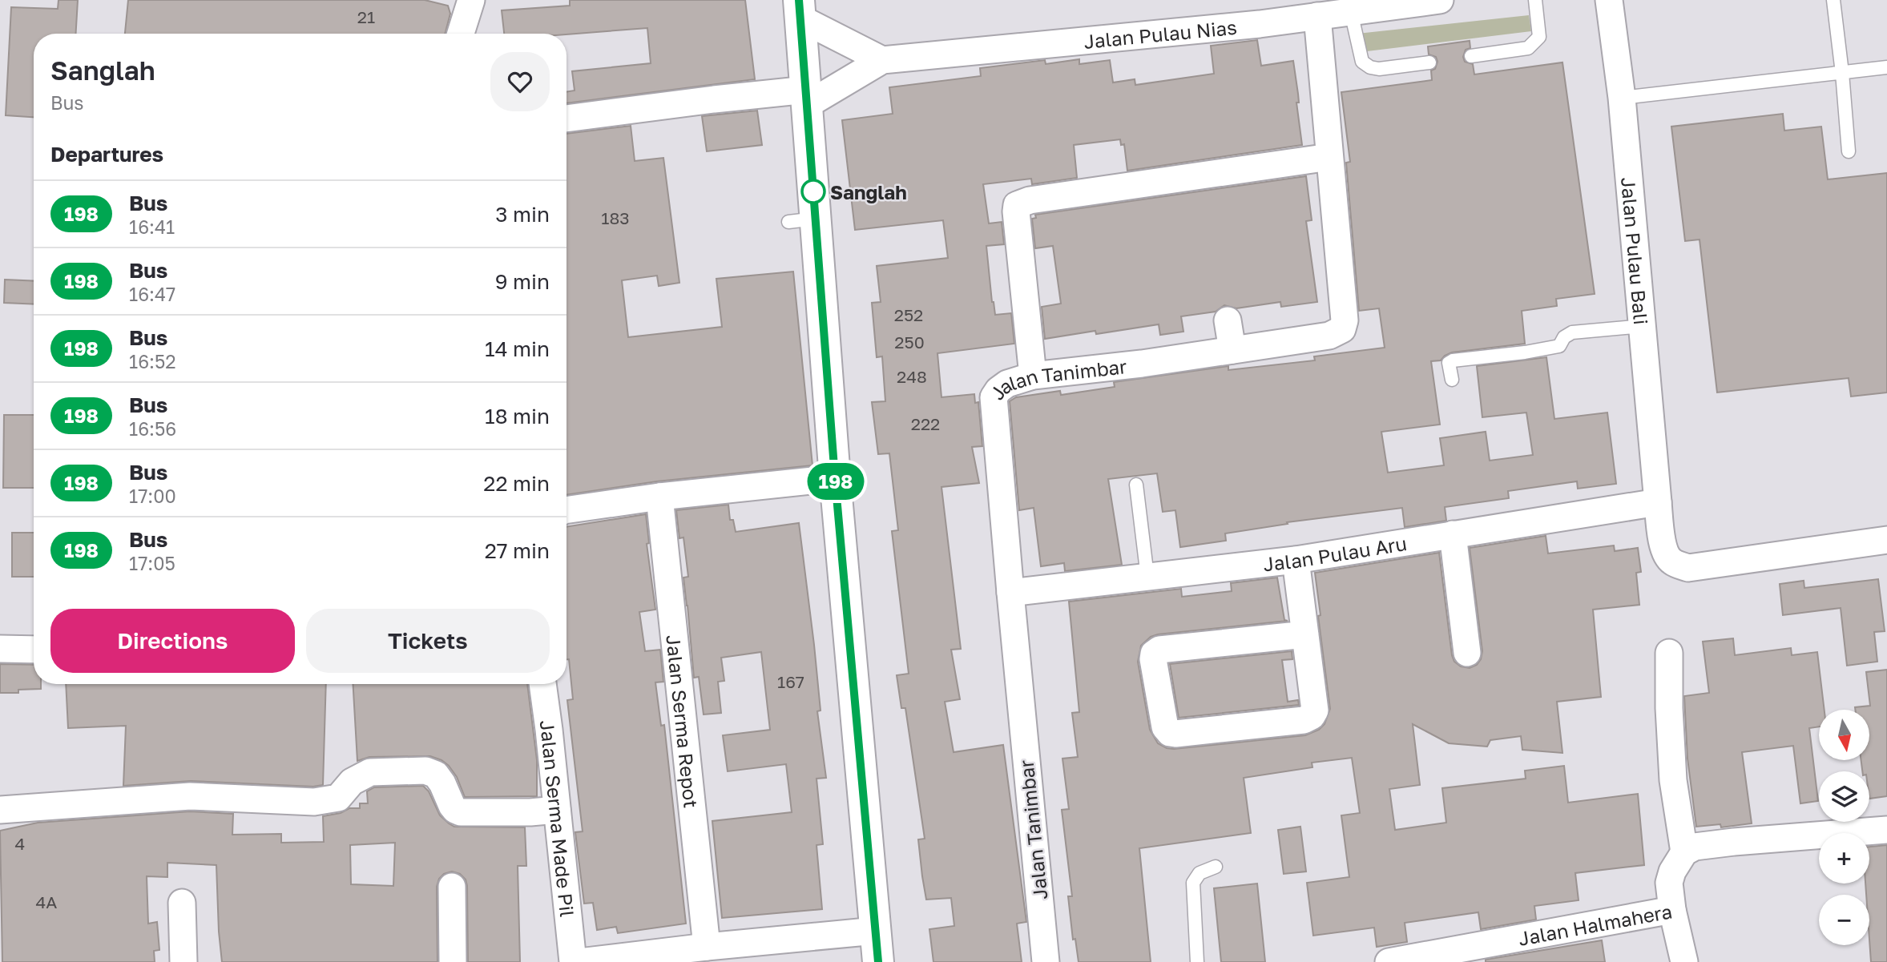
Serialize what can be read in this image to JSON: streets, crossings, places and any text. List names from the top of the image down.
{
  "streets": {
    "street": [
      "Jalan Pulau Nias",
      "Jalan Pulau Bali",
      "Jalan Tanimbar",
      "Jalan Pulau Aru",
      "Jalan Serma Repot",
      "Jalan Serma Made Pil",
      "Jalan Halmahera"
    ]
  },
  "crossings": [
    ["Jalan Pulau Nias", "Jalan Tanimbar"],
    ["Jalan Pulau Bali", "Jalan Pulau Aru"],
    ["Jalan Tanimbar", "Jalan Pulau Aru"]
  ],
  "places": ["Sanglah"],
  "lines": ["bus line 198"],
  "house_numbers": [
    "21",
    "183",
    "252",
    "250",
    "248",
    "222",
    "167",
    "4",
    "4A"
  ],
  "north": "bottom",
  "page": {
    "on_map": "198",
    "heading": [
      ["Sanglah", "Bus"],
      "Departures"
    ],
    "list": [
      {
        "mark": "198",
        "name": "Bus",
        "note": "16:41",
        "value": "3 min"
      },
      {
        "mark": "198",
        "name": "Bus",
        "note": "16:47",
        "value": "9 min"
      },
      {
        "mark": "198",
        "name": "Bus",
        "note": "16:52",
        "value": "14 min"
      },
      {
        "mark": "198",
        "name": "Bus",
        "note": "16:56",
        "value": "18 min"
      },
      {
        "mark": "198",
        "name": "Bus",
        "note": "17:00",
        "value": "22 min"
      },
      {
        "mark": "198",
        "name": "Bus",
        "note": "17:05",
        "value": "27 min"
      }
    ],
    "buttons": ["Directions", "Tickets"],
    "map_buttons": ["+", "−"]
  }
}
